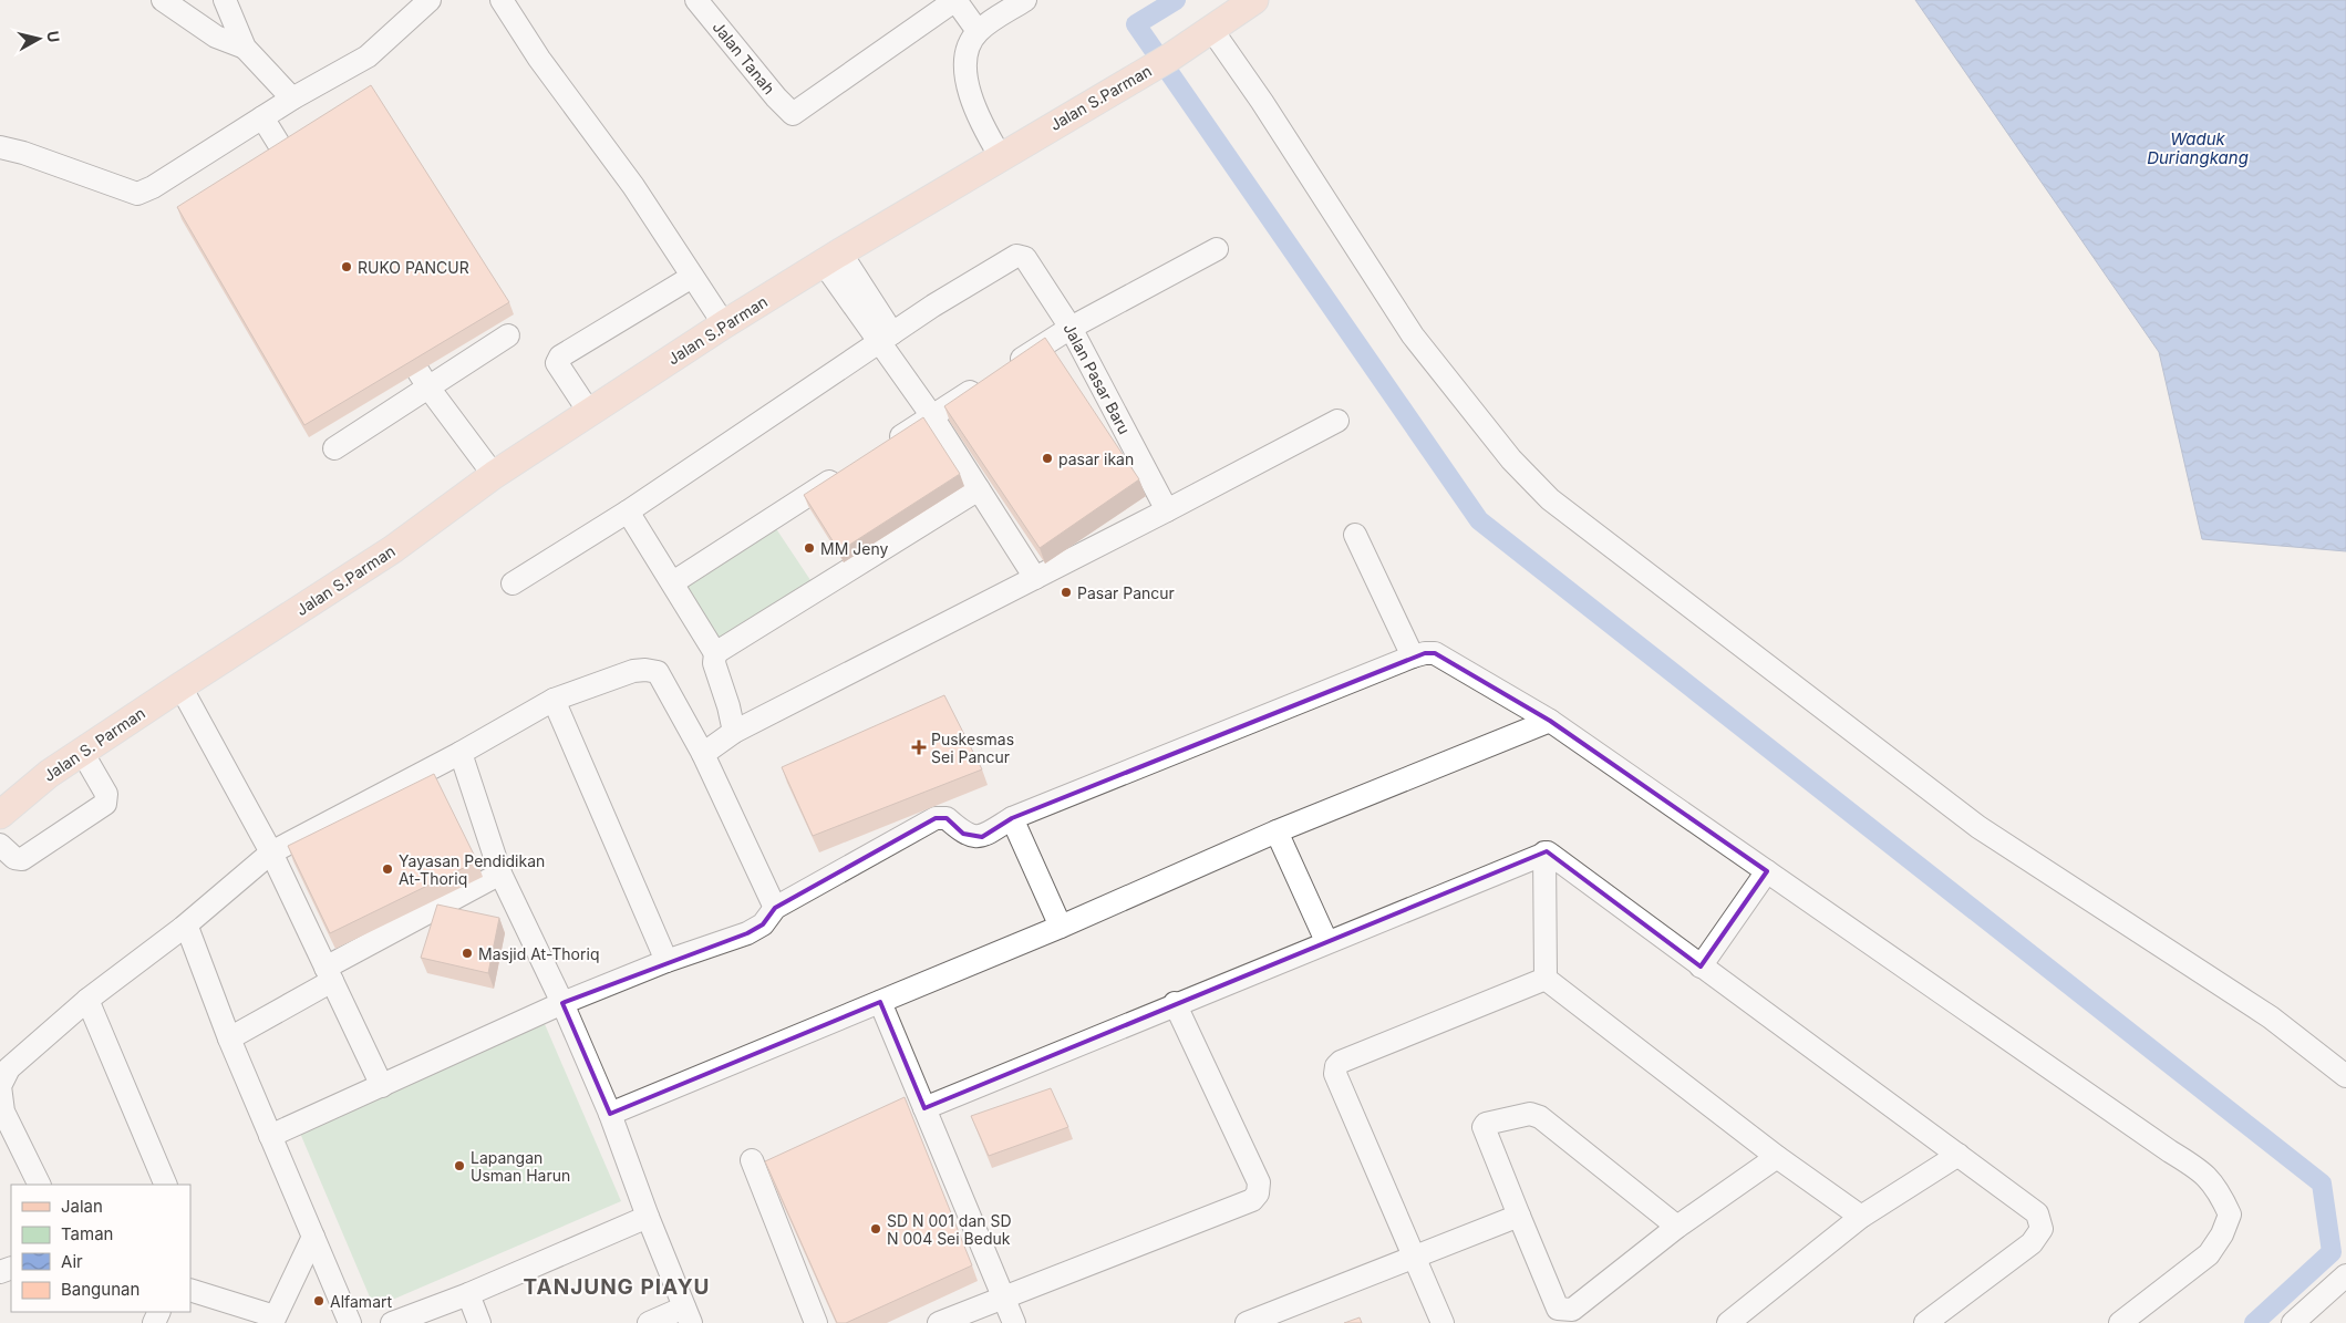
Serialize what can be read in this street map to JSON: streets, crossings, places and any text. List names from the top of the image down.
{
  "streets": {
    "main road": ["Jalan S.Parman", "Jalan S. Parman"],
    "street": ["Jalan Tanah", "Jalan Pasar Baru"]
  },
  "crossings": [
    ["Jalan S.Parman", "Jalan S. Parman"]
  ],
  "districts": ["TANJUNG PIAYU"],
  "water": ["Waduk Duriangkang"],
  "places": {
    "other": [
      "RUKO PANCUR",
      "pasar ikan",
      "MM Jeny",
      "Pasar Pancur",
      "Yayasan Pendidikan At-Thoriq",
      "Masjid At-Thoriq",
      "Lapangan Usman Harun",
      "SD N 001 dan SD N 004 Sei Beduk",
      "Alfamart"
    ],
    "health": ["Puskesmas Sei Pancur"]
  },
  "legend": [
    "Jalan",
    "Taman",
    "Air",
    "Bangunan"
  ],
  "north": "right"
}
